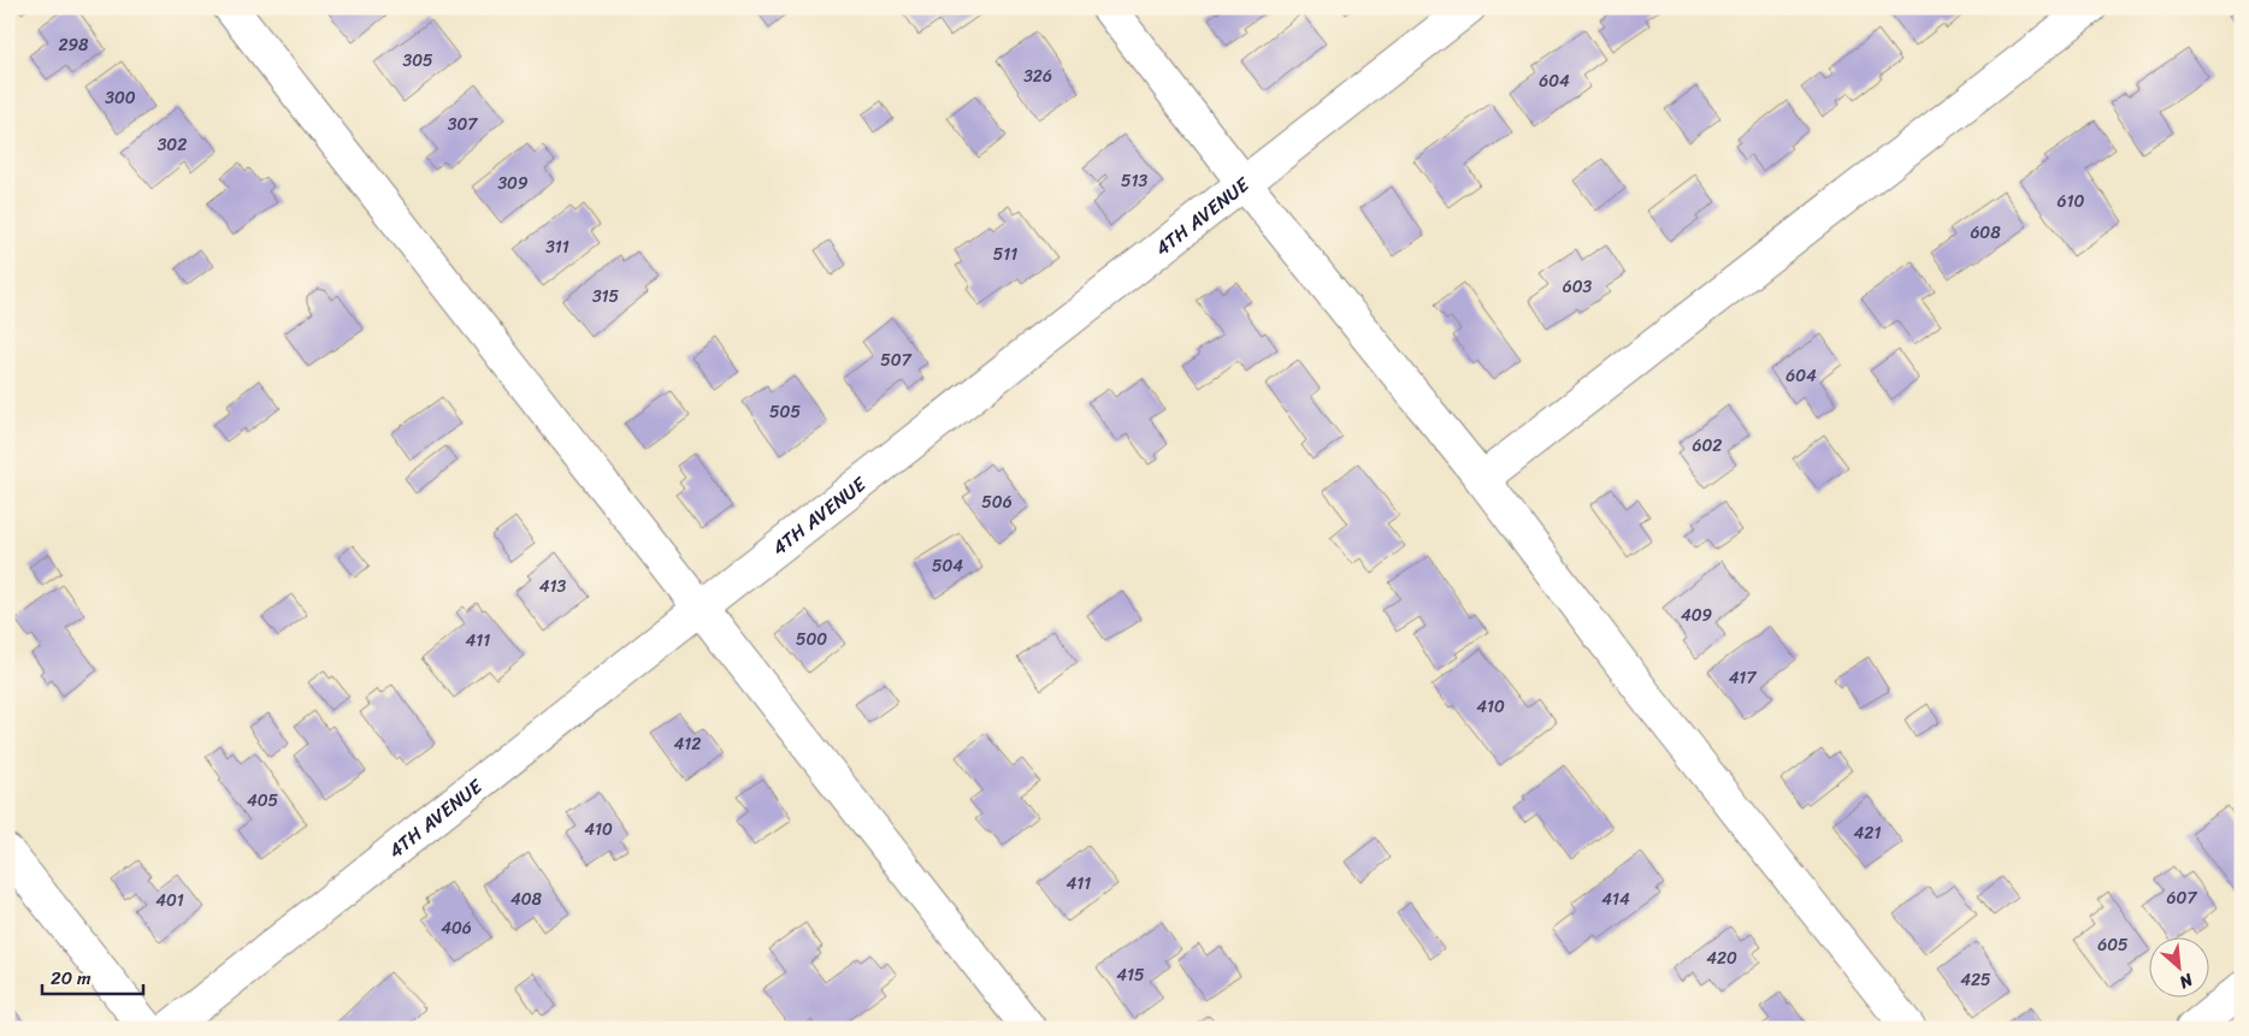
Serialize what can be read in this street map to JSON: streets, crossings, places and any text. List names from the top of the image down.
{
  "streets": {
    "street": ["4TH AVENUE"]
  },
  "house_numbers": [
    "298",
    "305",
    "326",
    "604",
    "300",
    "307",
    "302",
    "513",
    "309",
    "610",
    "608",
    "311",
    "511",
    "603",
    "315",
    "507",
    "604",
    "505",
    "602",
    "506",
    "504",
    "413",
    "409",
    "500",
    "411",
    "417",
    "410",
    "412",
    "405",
    "410",
    "421",
    "411",
    "607",
    "408",
    "414",
    "401",
    "406",
    "605",
    "420",
    "415",
    "425"
  ],
  "scale_bar": "20 m",
  "north": "bottom right"
}
